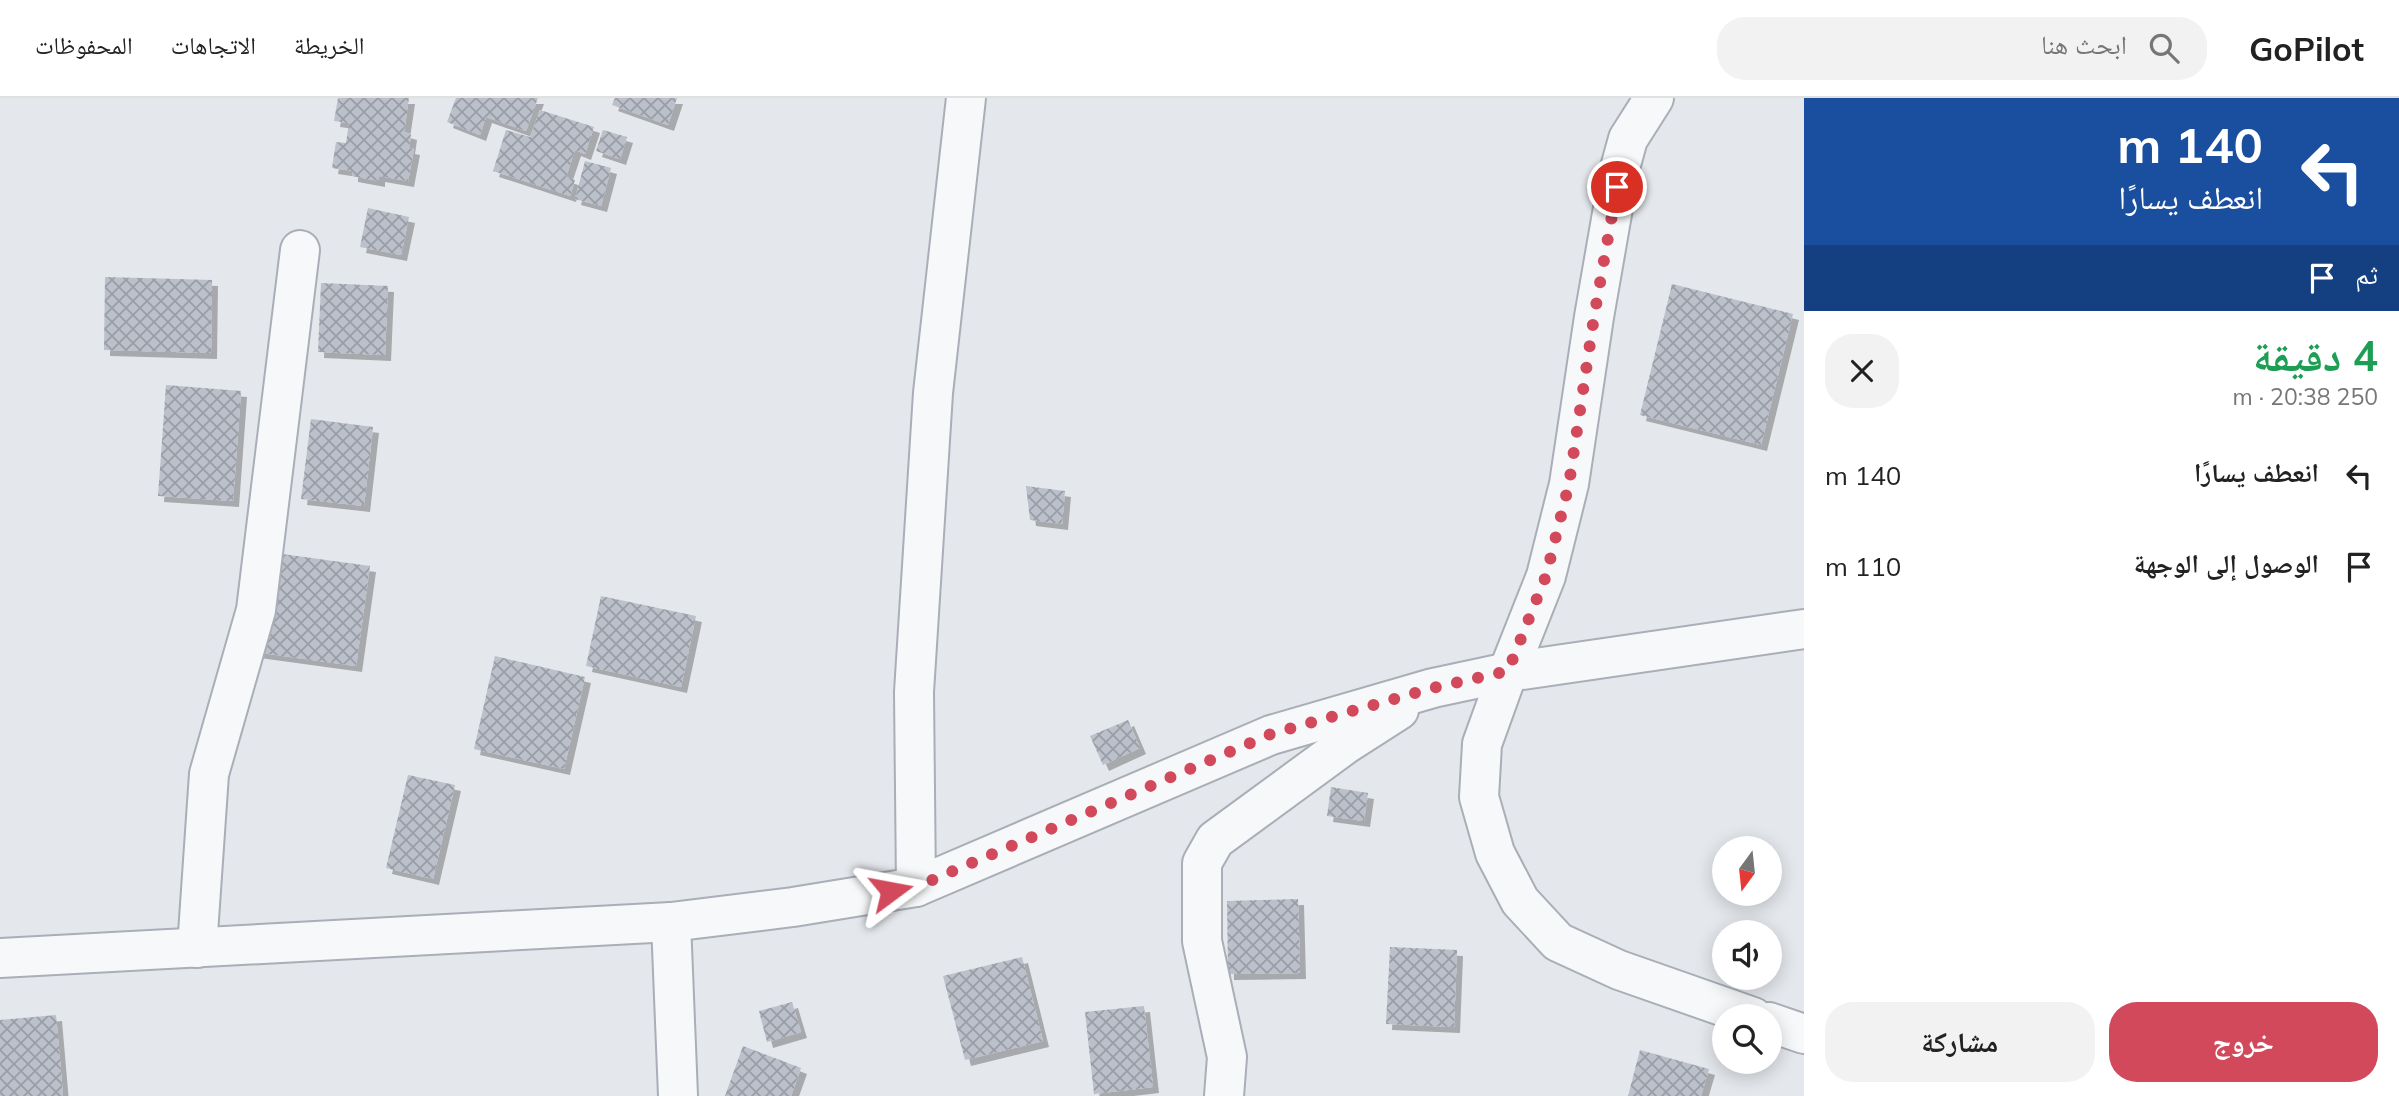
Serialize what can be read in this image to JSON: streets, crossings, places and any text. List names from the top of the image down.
{
  "north": "bottom",
  "page": {
    "header": "GoPilot",
    "search": "ابحث هنا",
    "nav": ["الخريطة", "الاتجاهات", "المحفوظات"],
    "turn": ["140 m", "انعطف يسارًا"],
    "then": "ثم",
    "heading": ["4 دقيقة", "250 m · 20:38"],
    "list": [
      {
        "name": "انعطف يسارًا",
        "value": "140 m"
      },
      {
        "name": "الوصول إلى الوجهة",
        "value": "110 m"
      }
    ],
    "buttons": ["خروج", "مشاركة"]
  }
}
